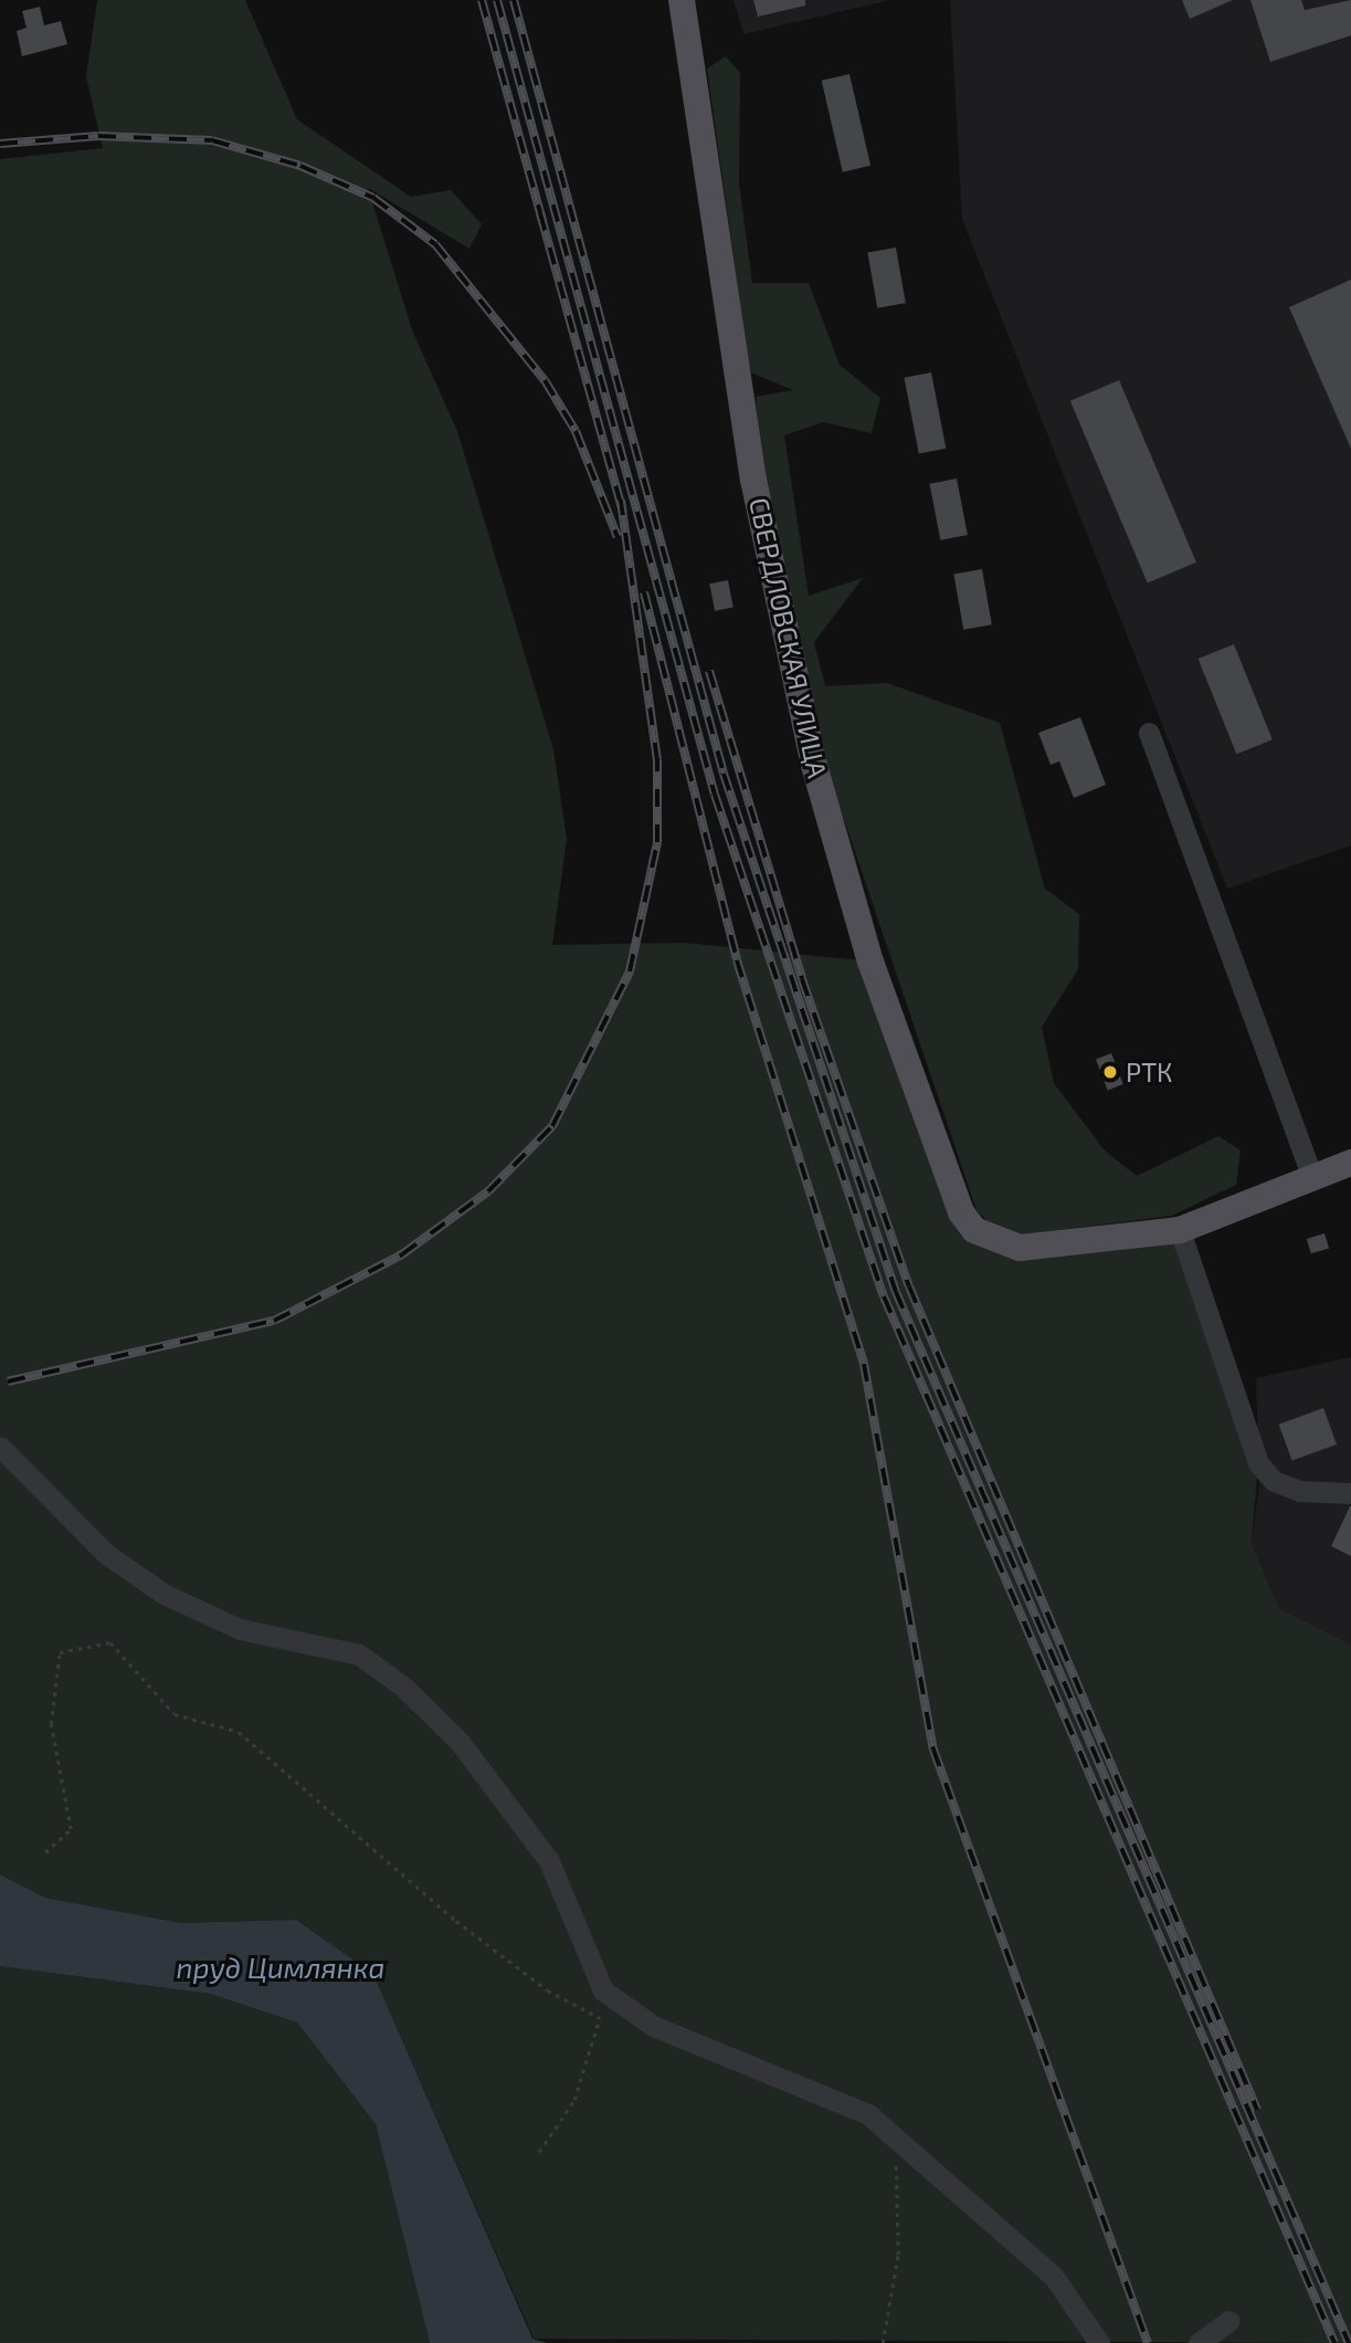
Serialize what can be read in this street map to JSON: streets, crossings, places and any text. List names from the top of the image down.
{
  "streets": {
    "main road": ["СВЕРДЛОВСКАЯ УЛИЦА"]
  },
  "water": ["пруд Цимлянка"],
  "places": ["РТК"]
}
